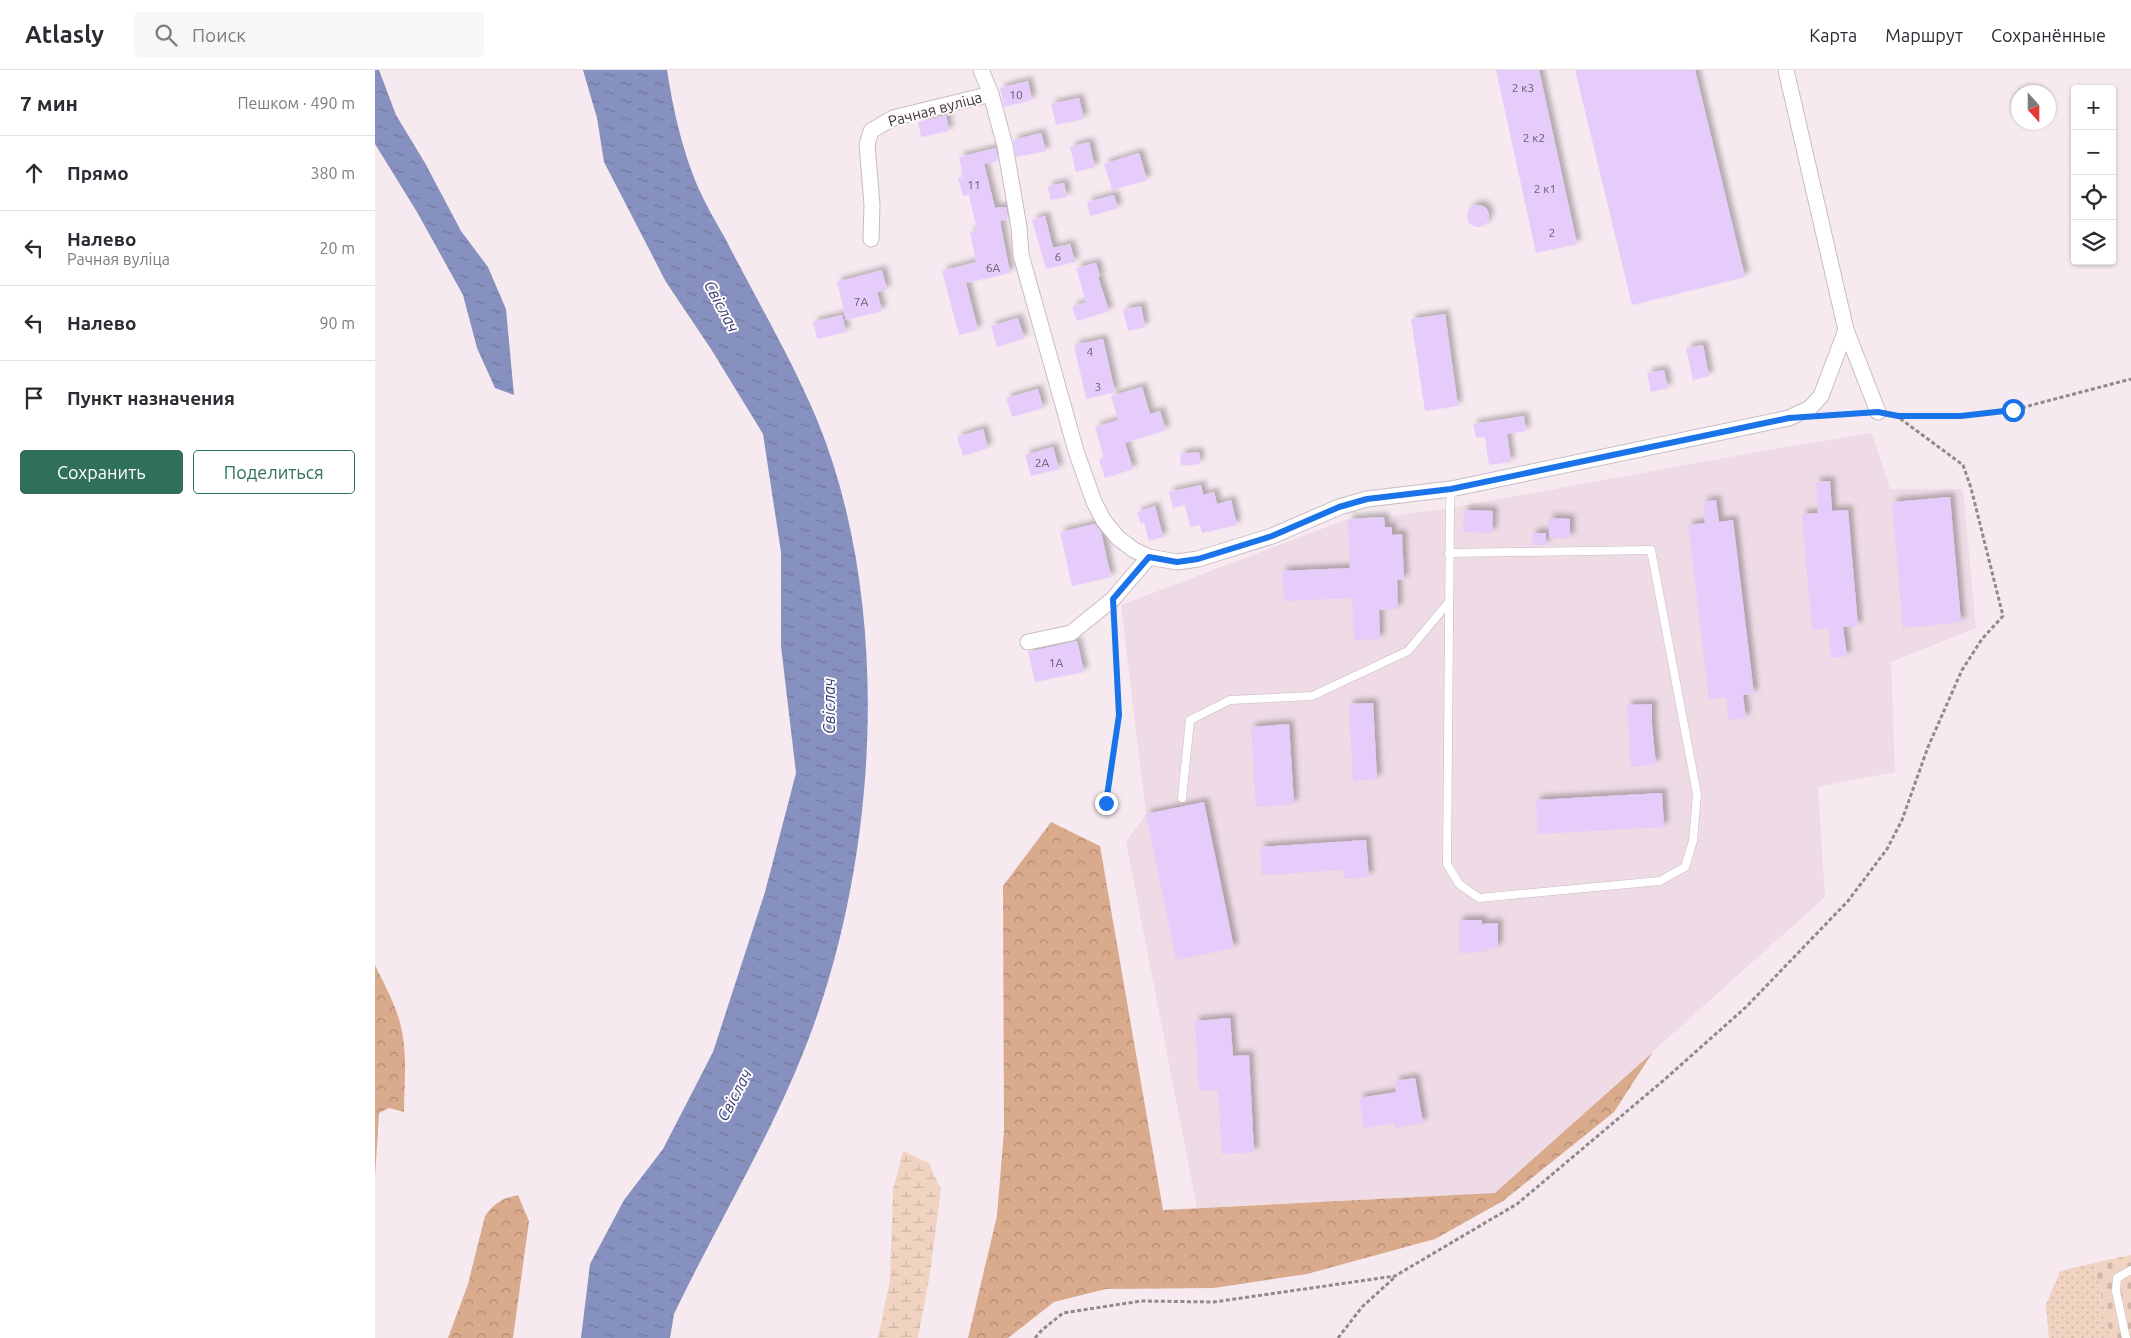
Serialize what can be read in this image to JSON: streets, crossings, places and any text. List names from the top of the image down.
{
  "streets": {
    "street": ["Рачная вуліца"]
  },
  "water": ["Свіслач"],
  "house_numbers": [
    "2 к3",
    "10",
    "2 к2",
    "11",
    "2 к1",
    "2",
    "6",
    "6А",
    "7А",
    "4",
    "3",
    "2А",
    "1А"
  ],
  "north": "bottom",
  "page": {
    "header": "Atlasly",
    "search": "Поиск",
    "nav": ["Карта", "Маршрут", "Сохранённые"],
    "heading": ["7 мин", "Пешком · 490 m"],
    "map_buttons": ["+", "−"],
    "list": [
      ["Прямо", "380 m"],
      ["Налево", "Рачная вуліца", "20 m"],
      ["Налево", "90 m"],
      "Пункт назначения"
    ],
    "buttons": ["Сохранить", "Поделиться"]
  }
}
